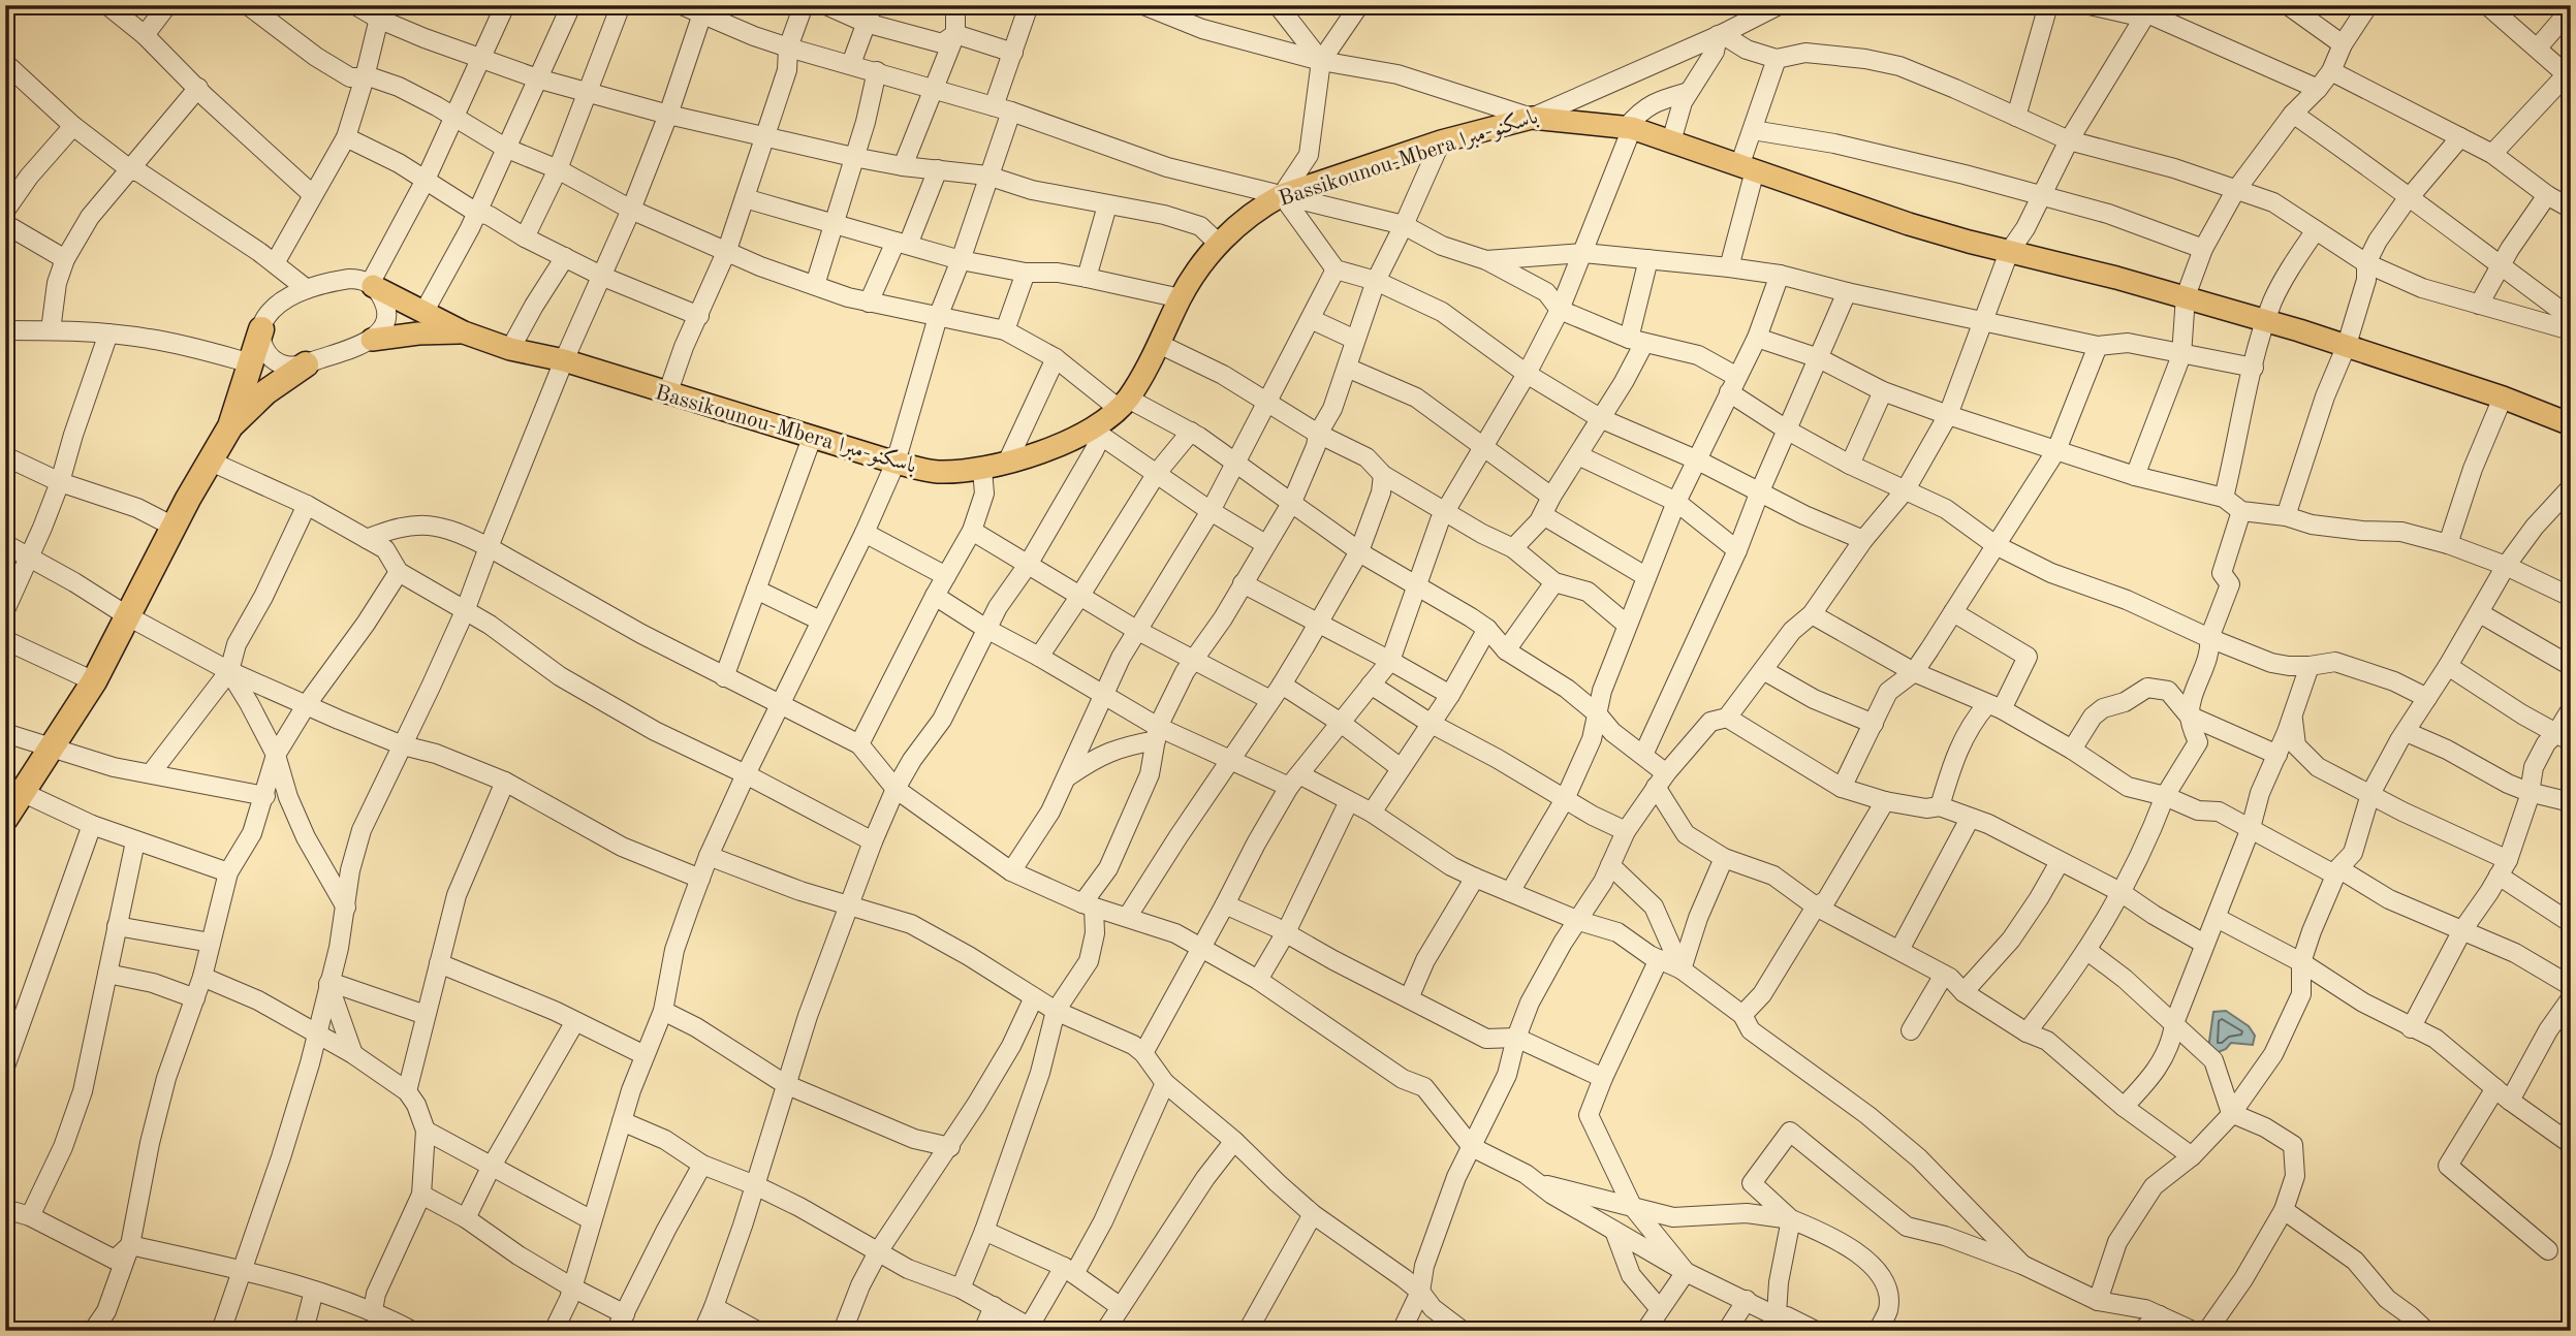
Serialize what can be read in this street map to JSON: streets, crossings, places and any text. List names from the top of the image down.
{
  "streets": {
    "main road": ["Bassikounou-Mbera باسكنو-مبرا"]
  }
}
